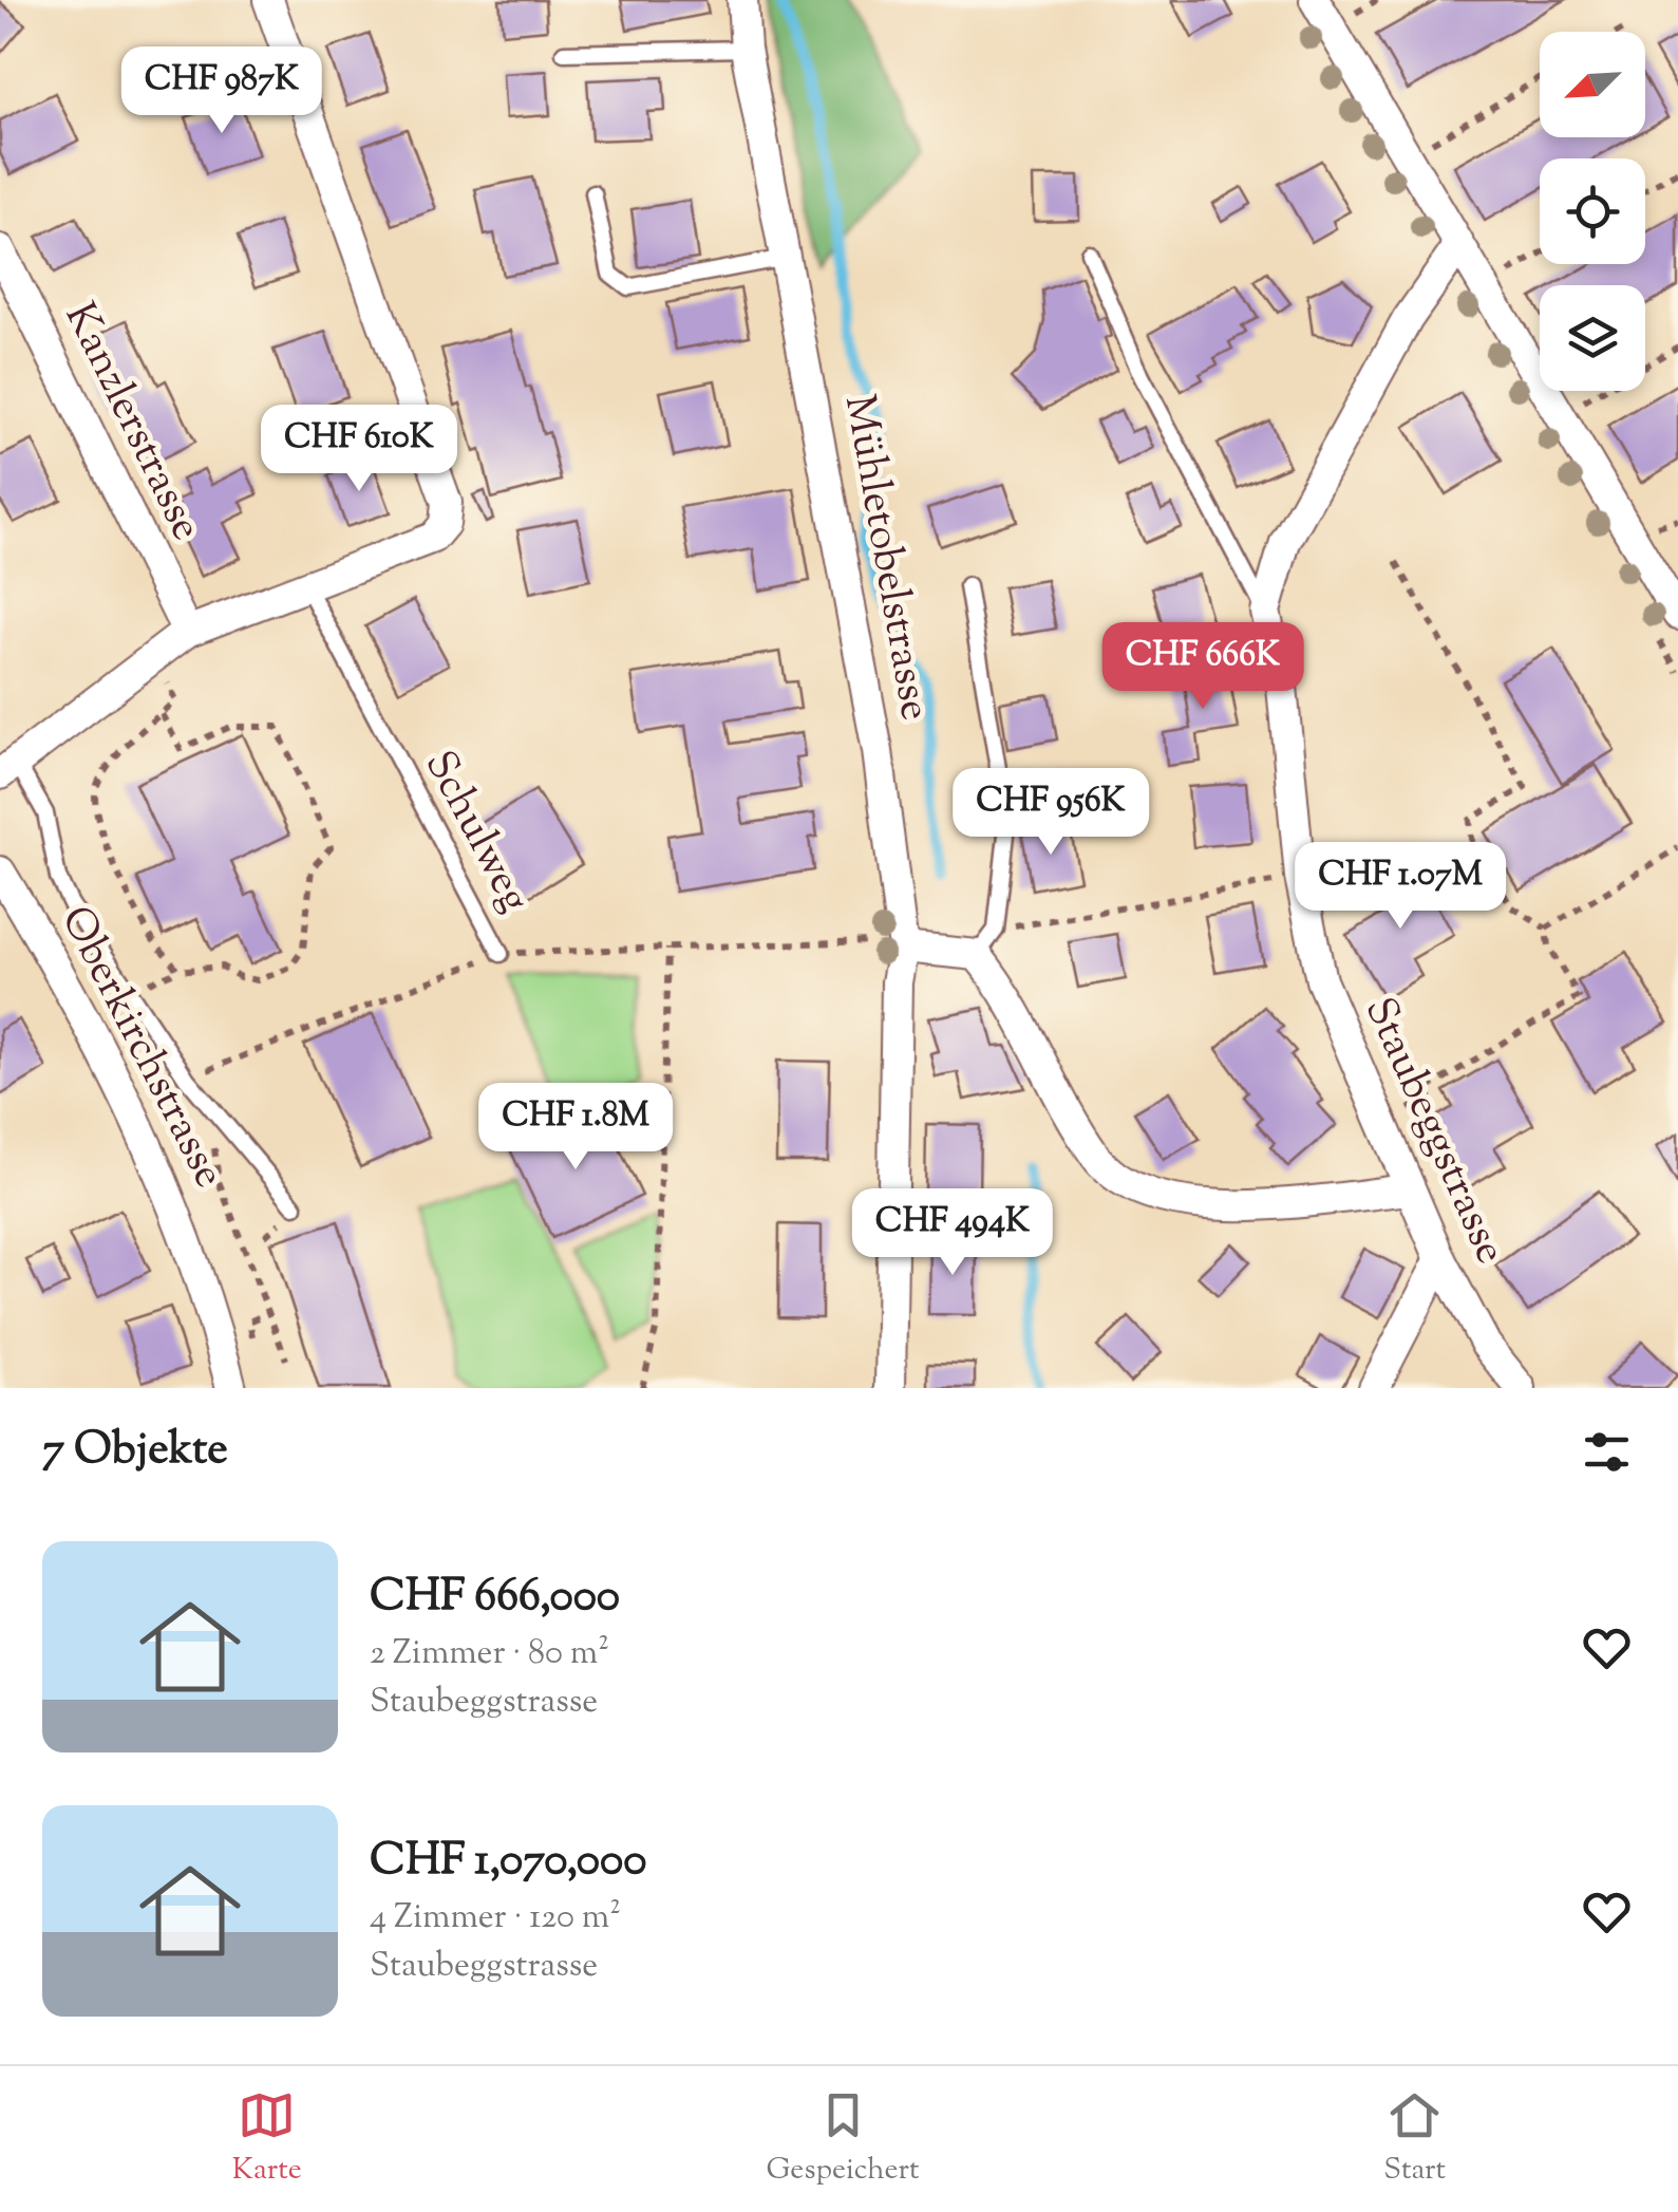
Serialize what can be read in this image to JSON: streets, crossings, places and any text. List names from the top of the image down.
{
  "streets": {
    "street": [
      "Kanzlerstrasse",
      "Mühletobelstrasse",
      "Oberkirchstrasse",
      "Staubeggstrasse"
    ],
    "lane": ["Schulweg"]
  },
  "north": "bottom left",
  "page": {
    "price": [
      "CHF 987K",
      "CHF 610K",
      "CHF 666K",
      "CHF 956K",
      "CHF 1.07M",
      "CHF 1.8M",
      "CHF 494K"
    ],
    "heading": "7 Objekte",
    "list": [
      {
        "name": "CHF 666,000",
        "note": "2 Zimmer · 80 m² · Staubeggstrasse"
      },
      {
        "name": "CHF 1,070,000",
        "note": "4 Zimmer · 120 m² · Staubeggstrasse"
      }
    ],
    "tabs": ["Karte", "Gespeichert", "Start"]
  }
}
